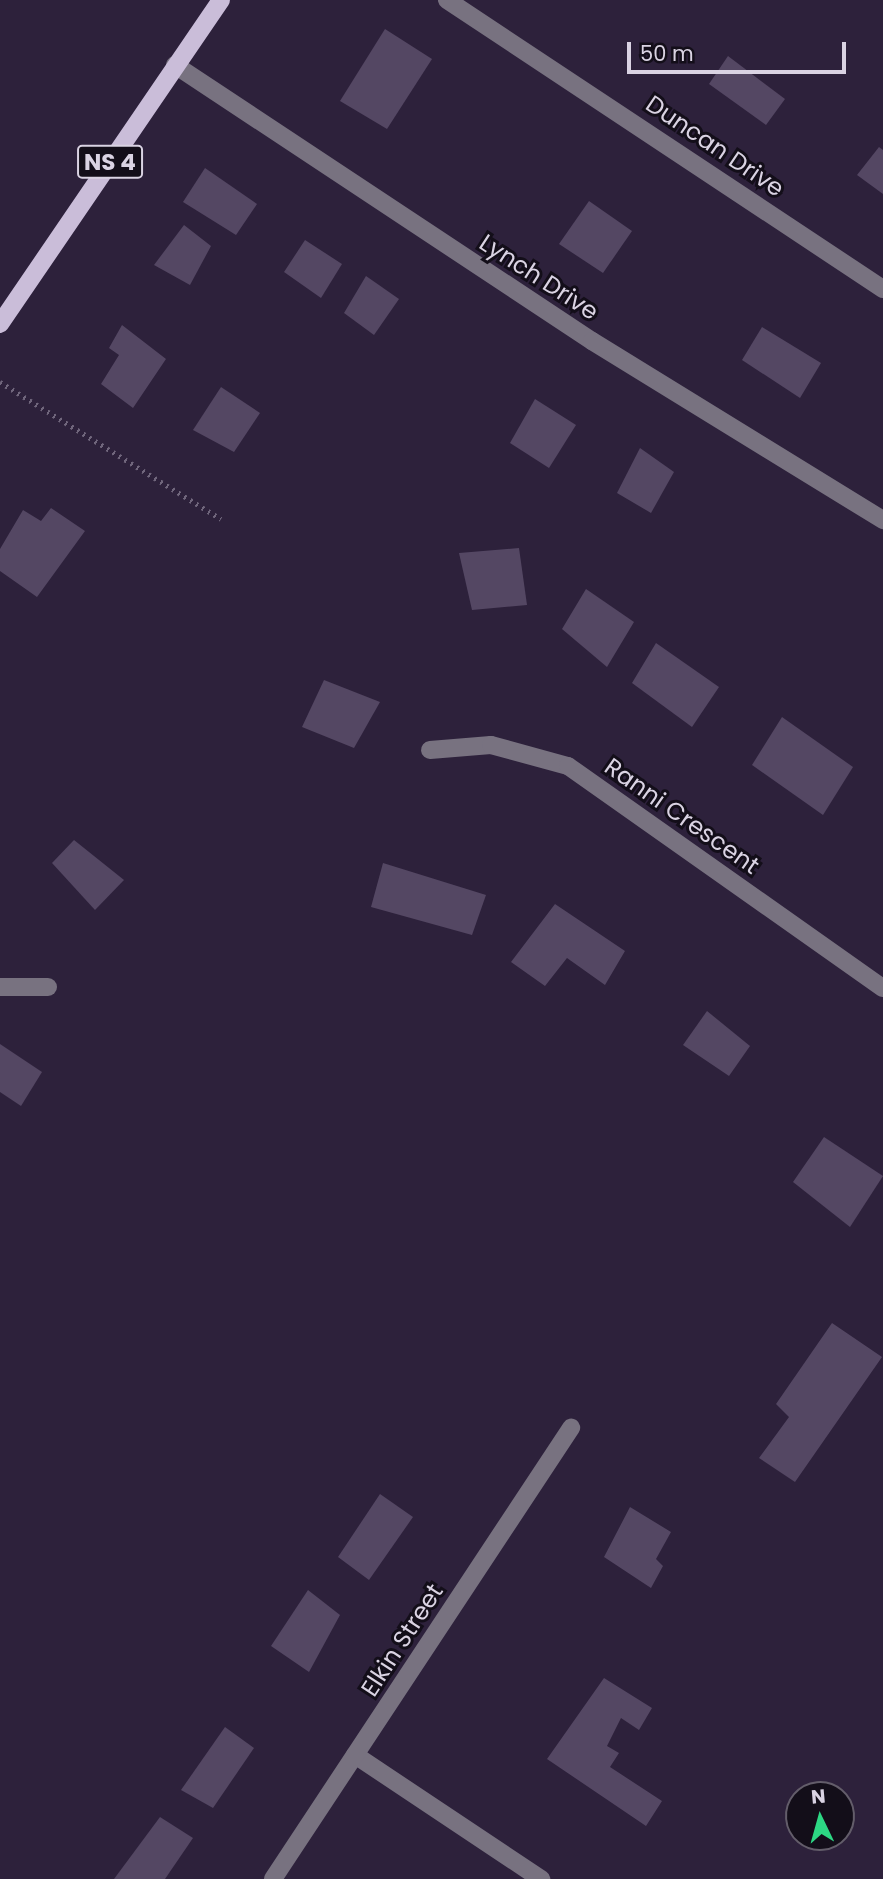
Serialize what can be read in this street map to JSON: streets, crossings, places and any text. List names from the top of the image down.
{
  "streets": {
    "main road": ["NS 4"],
    "street": [
      "Duncan Drive",
      "Lynch Drive",
      "Ranni Crescent",
      "Elkin Street"
    ]
  },
  "crossings": [
    ["NS 4", "Lynch Drive"]
  ],
  "scale_bar": "50 m",
  "north": "top"
}
